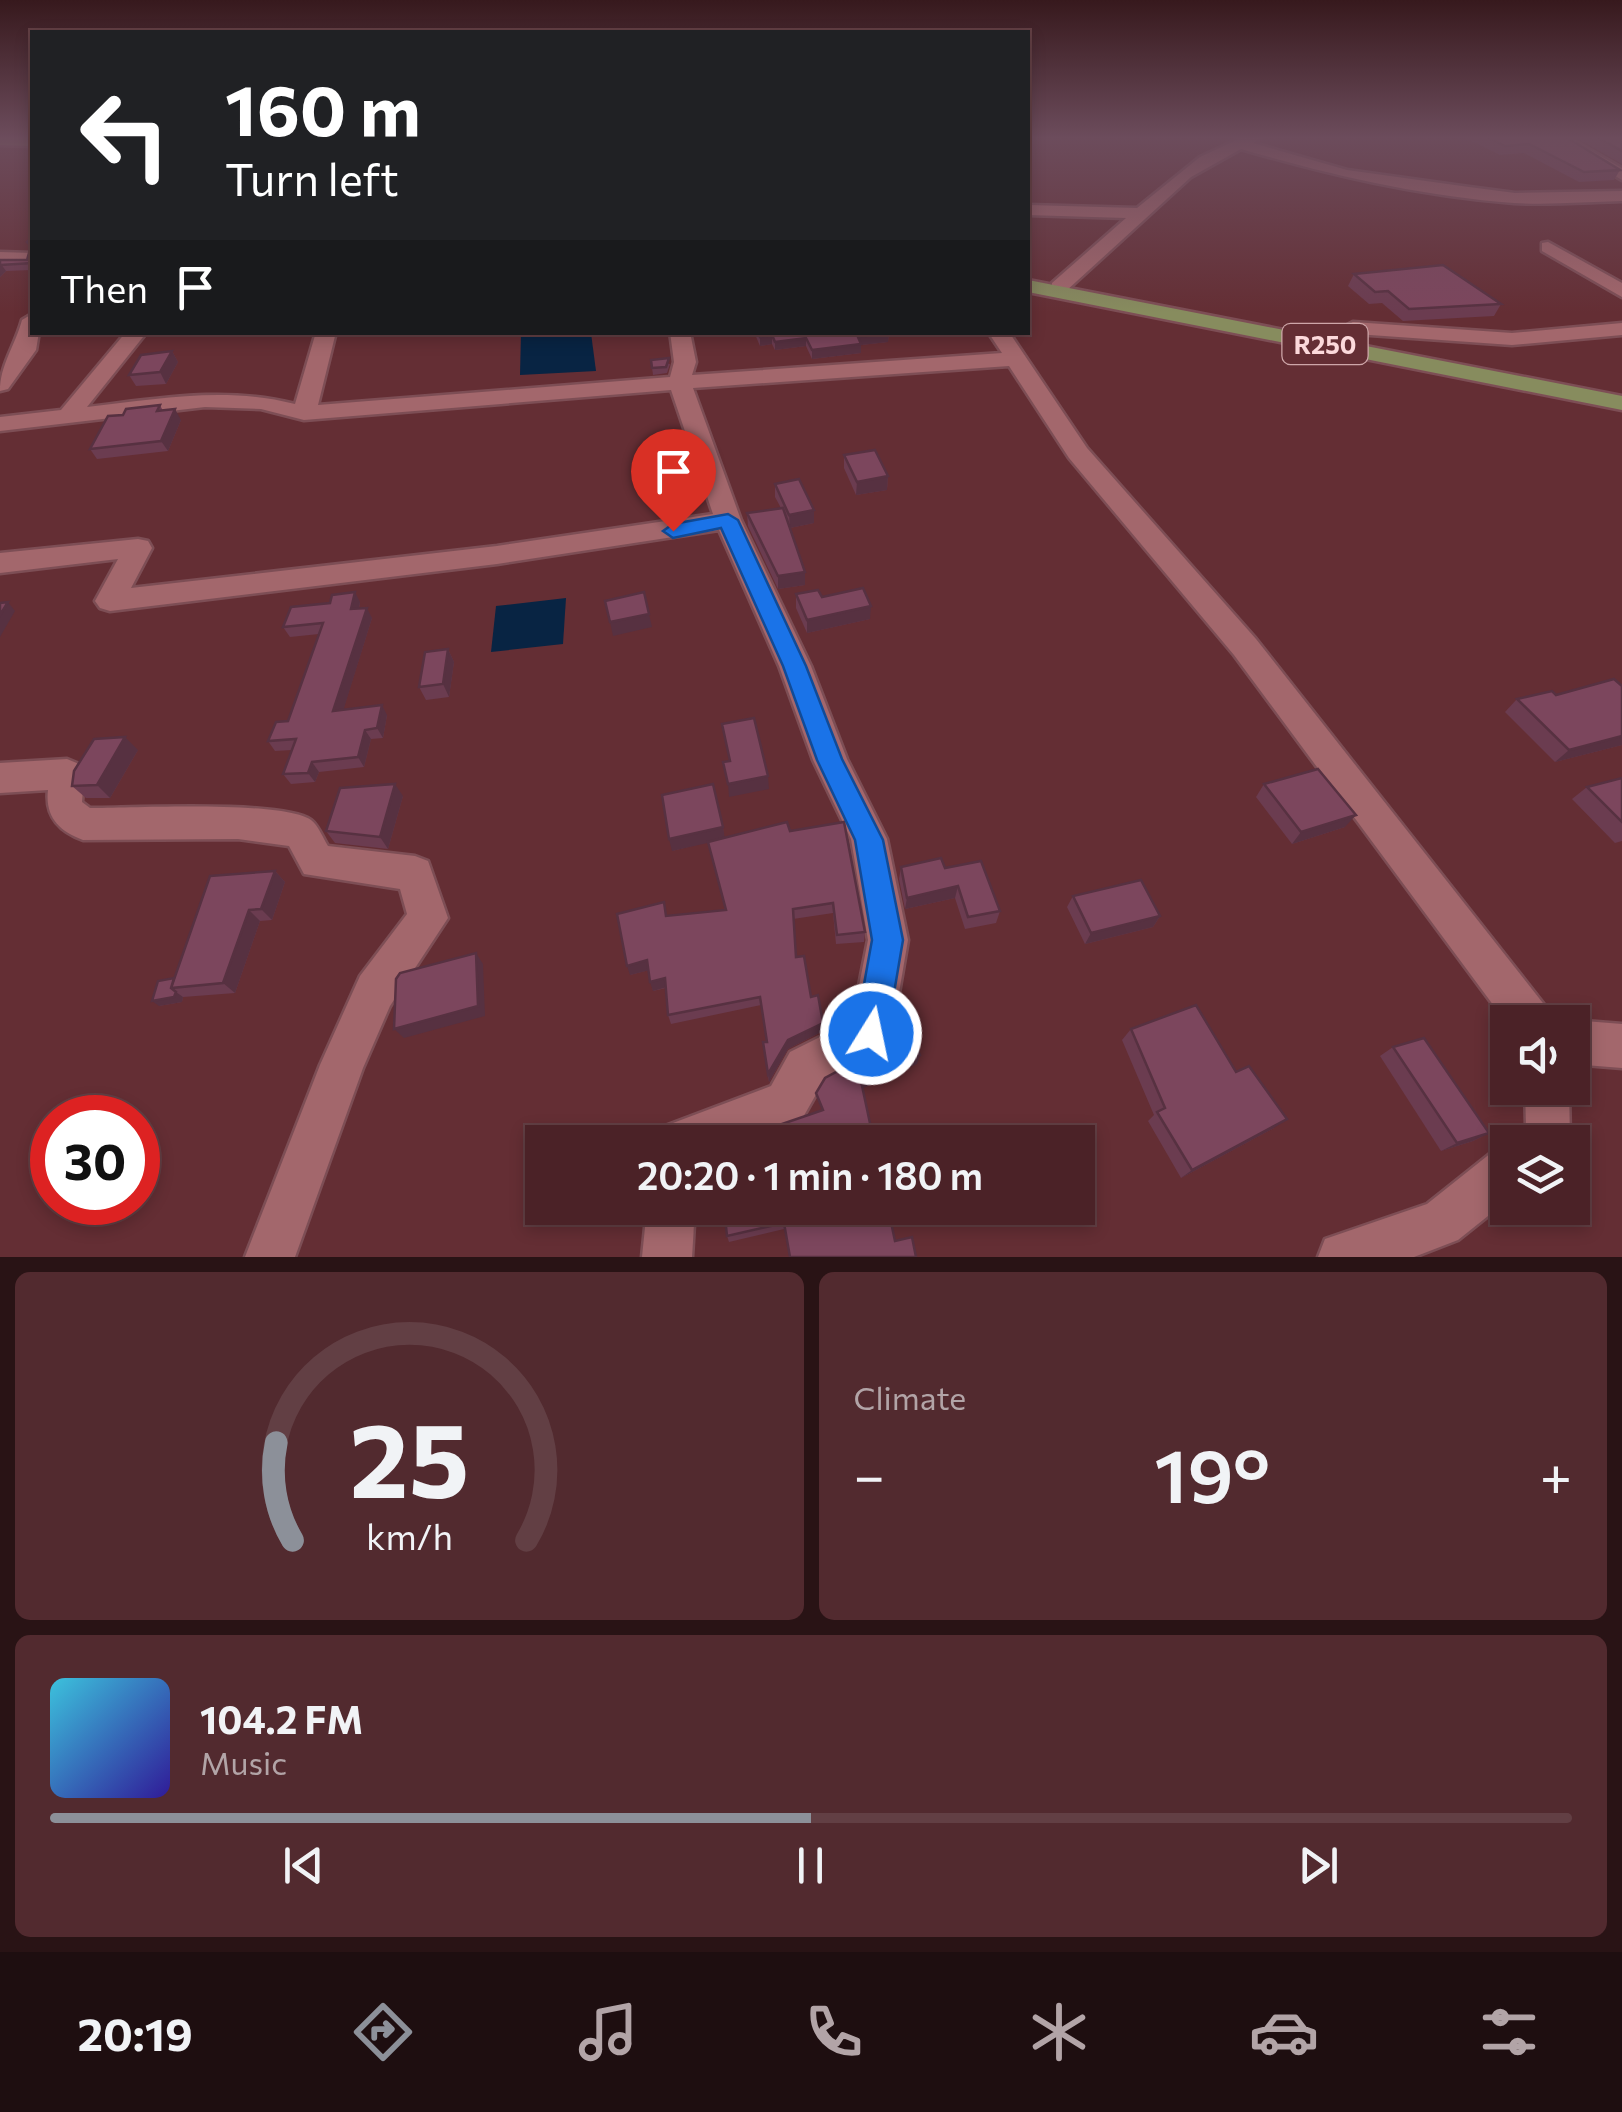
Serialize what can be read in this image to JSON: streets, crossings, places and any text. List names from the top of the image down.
{
  "streets": {
    "main road": ["R250"]
  },
  "page": {
    "turn": ["160 m", "Turn left"],
    "then": "Then",
    "limit": "30",
    "trip": "20:20 · 1 min · 180 m",
    "tile": "Climate",
    "heat": ["−", "19°", "+"],
    "song": ["104.2 FM", "Music"],
    "tabs": "20:19",
    "gauge": ["25", "km/h"]
  }
}
